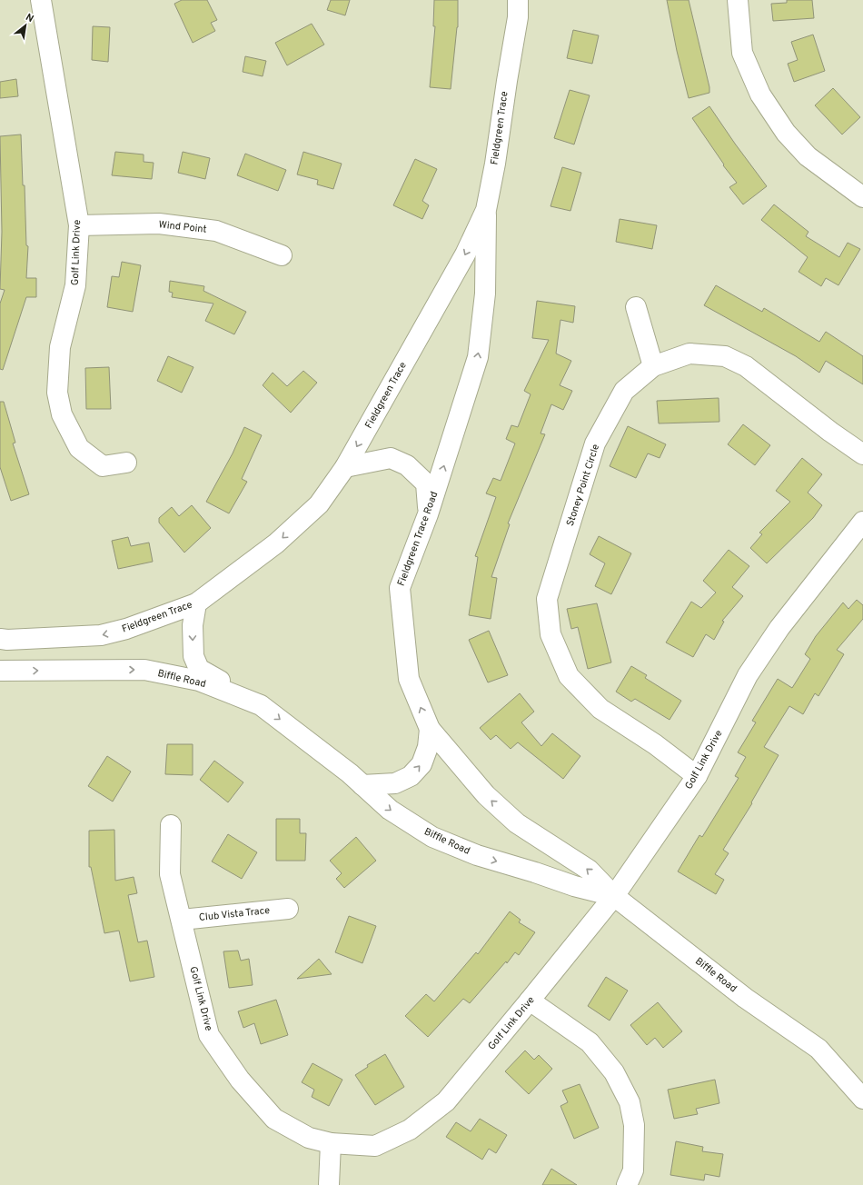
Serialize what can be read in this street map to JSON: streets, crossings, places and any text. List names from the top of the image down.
{
  "streets": {
    "street": [
      "Fieldgreen Trace",
      "Wind Point",
      "Golf Link Drive",
      "Stoney Point Circle",
      "Fieldgreen Trace Road",
      "Biffle Road",
      "Club Vista Trace"
    ]
  },
  "crossings": [
    ["Fieldgreen Trace", "Fieldgreen Trace Road"],
    ["Wind Point", "Golf Link Drive"],
    ["Golf Link Drive", "Stoney Point Circle"],
    ["Golf Link Drive", "Fieldgreen Trace Road"],
    ["Golf Link Drive", "Biffle Road"],
    ["Golf Link Drive", "Club Vista Trace"],
    ["Fieldgreen Trace Road", "Biffle Road"]
  ],
  "one_way": ["Fieldgreen Trace", "Fieldgreen Trace Road", "Biffle Road"],
  "north": "top right"
}
